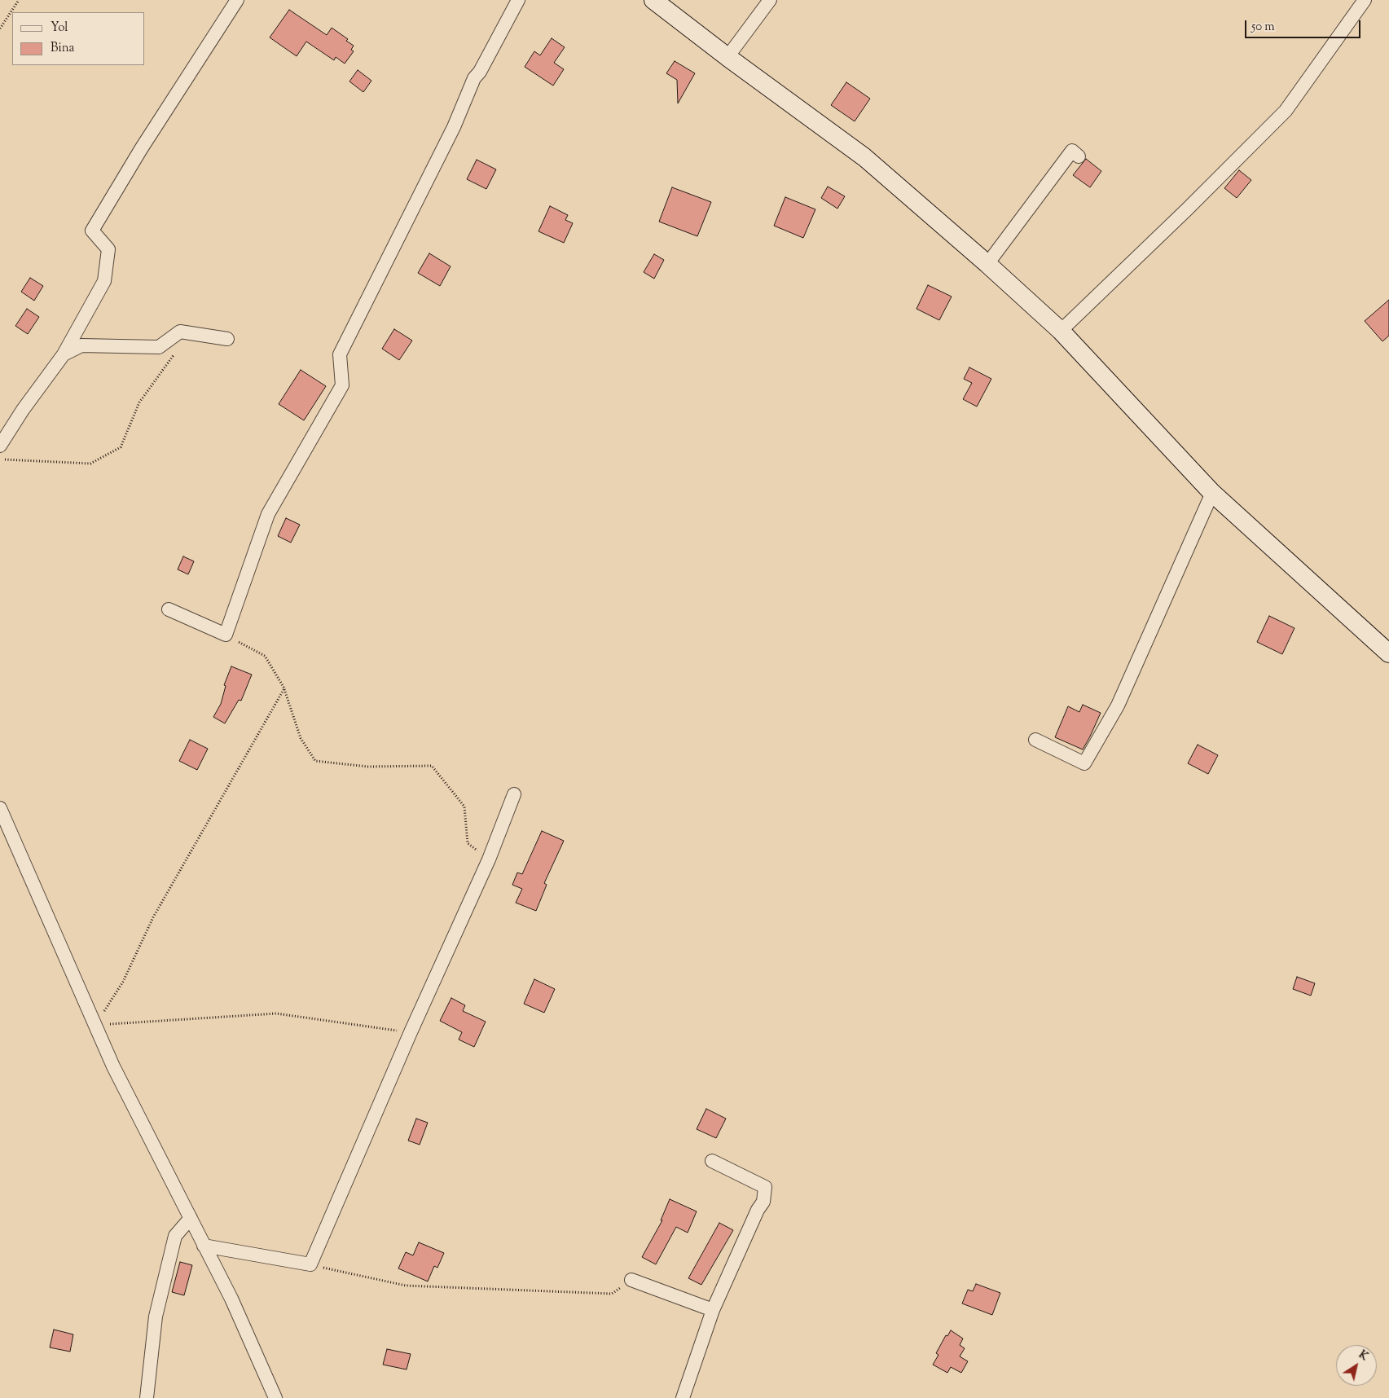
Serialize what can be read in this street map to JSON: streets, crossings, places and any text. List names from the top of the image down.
{
  "legend": ["Yol", "Bina"],
  "scale_bar": "50 m",
  "north": "top right"
}
